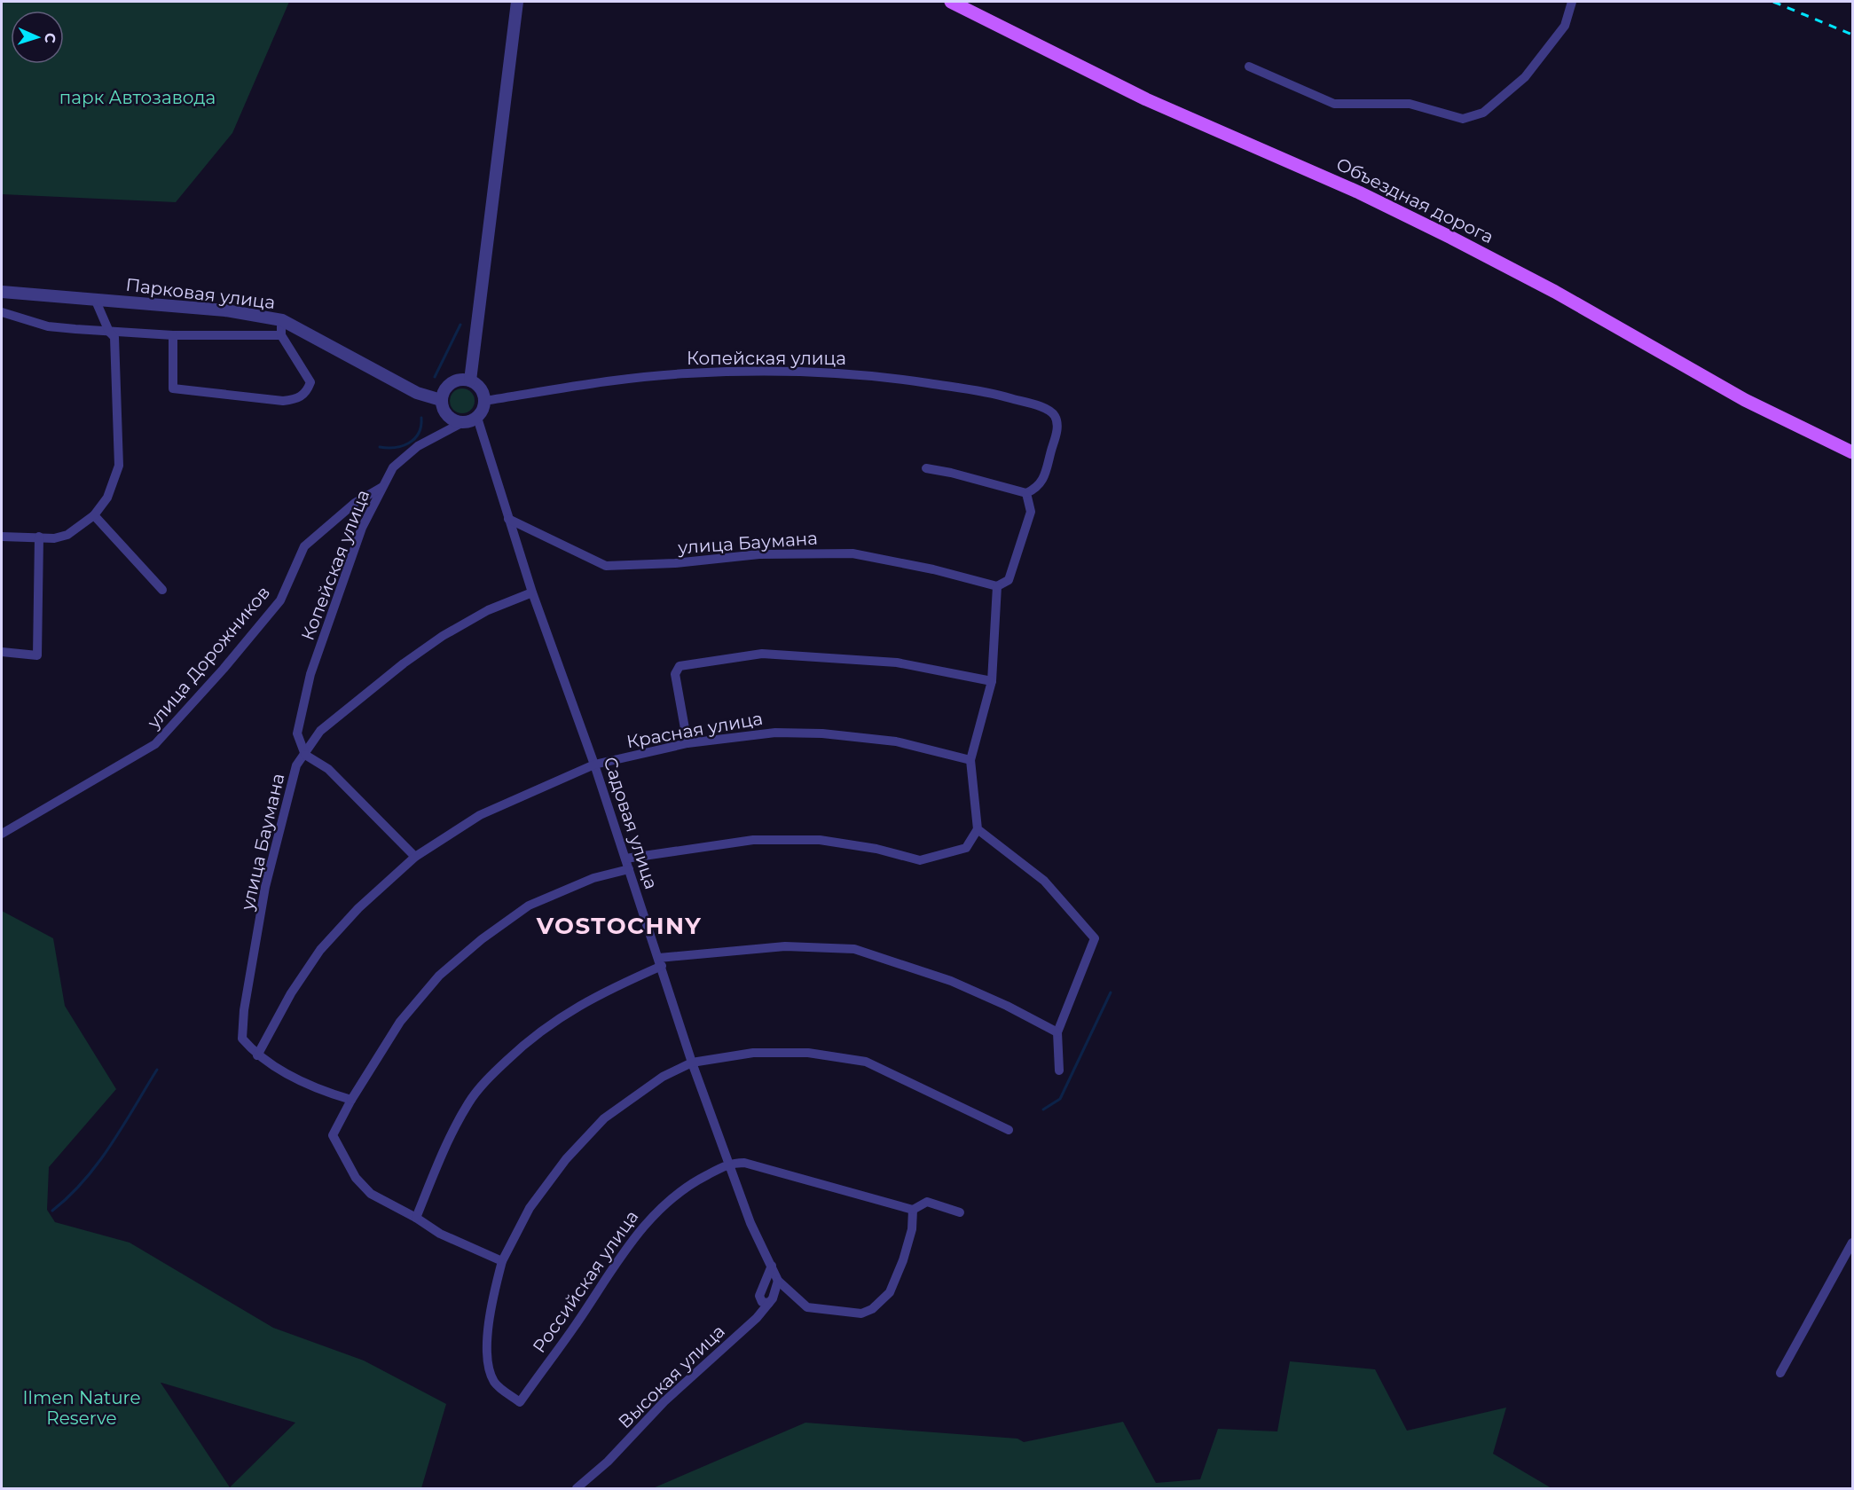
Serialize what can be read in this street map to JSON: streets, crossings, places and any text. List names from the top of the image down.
{
  "streets": {
    "main road": ["Объездная дорога"],
    "street": [
      "Парковая улица",
      "Копейская улица",
      "улица Баумана",
      "улица Дорожников",
      "Красная улица",
      "Садовая улица",
      "Российская улица",
      "Высокая улица"
    ]
  },
  "crossings": [
    ["Парковая улица", "Копейская улица"],
    ["Парковая улица", "Садовая улица"],
    ["Копейская улица", "улица Баумана"],
    ["Копейская улица", "улица Дорожников"],
    ["Копейская улица", "Садовая улица"],
    ["улица Баумана", "Красная улица"],
    ["улица Баумана", "Садовая улица"],
    ["Красная улица", "Садовая улица"],
    ["Садовая улица", "Российская улица"],
    ["Садовая улица", "Высокая улица"]
  ],
  "districts": ["VOSTOCHNY"],
  "parks": ["парк Автозавода", "Ilmen Nature Reserve"],
  "north": "right"
}
